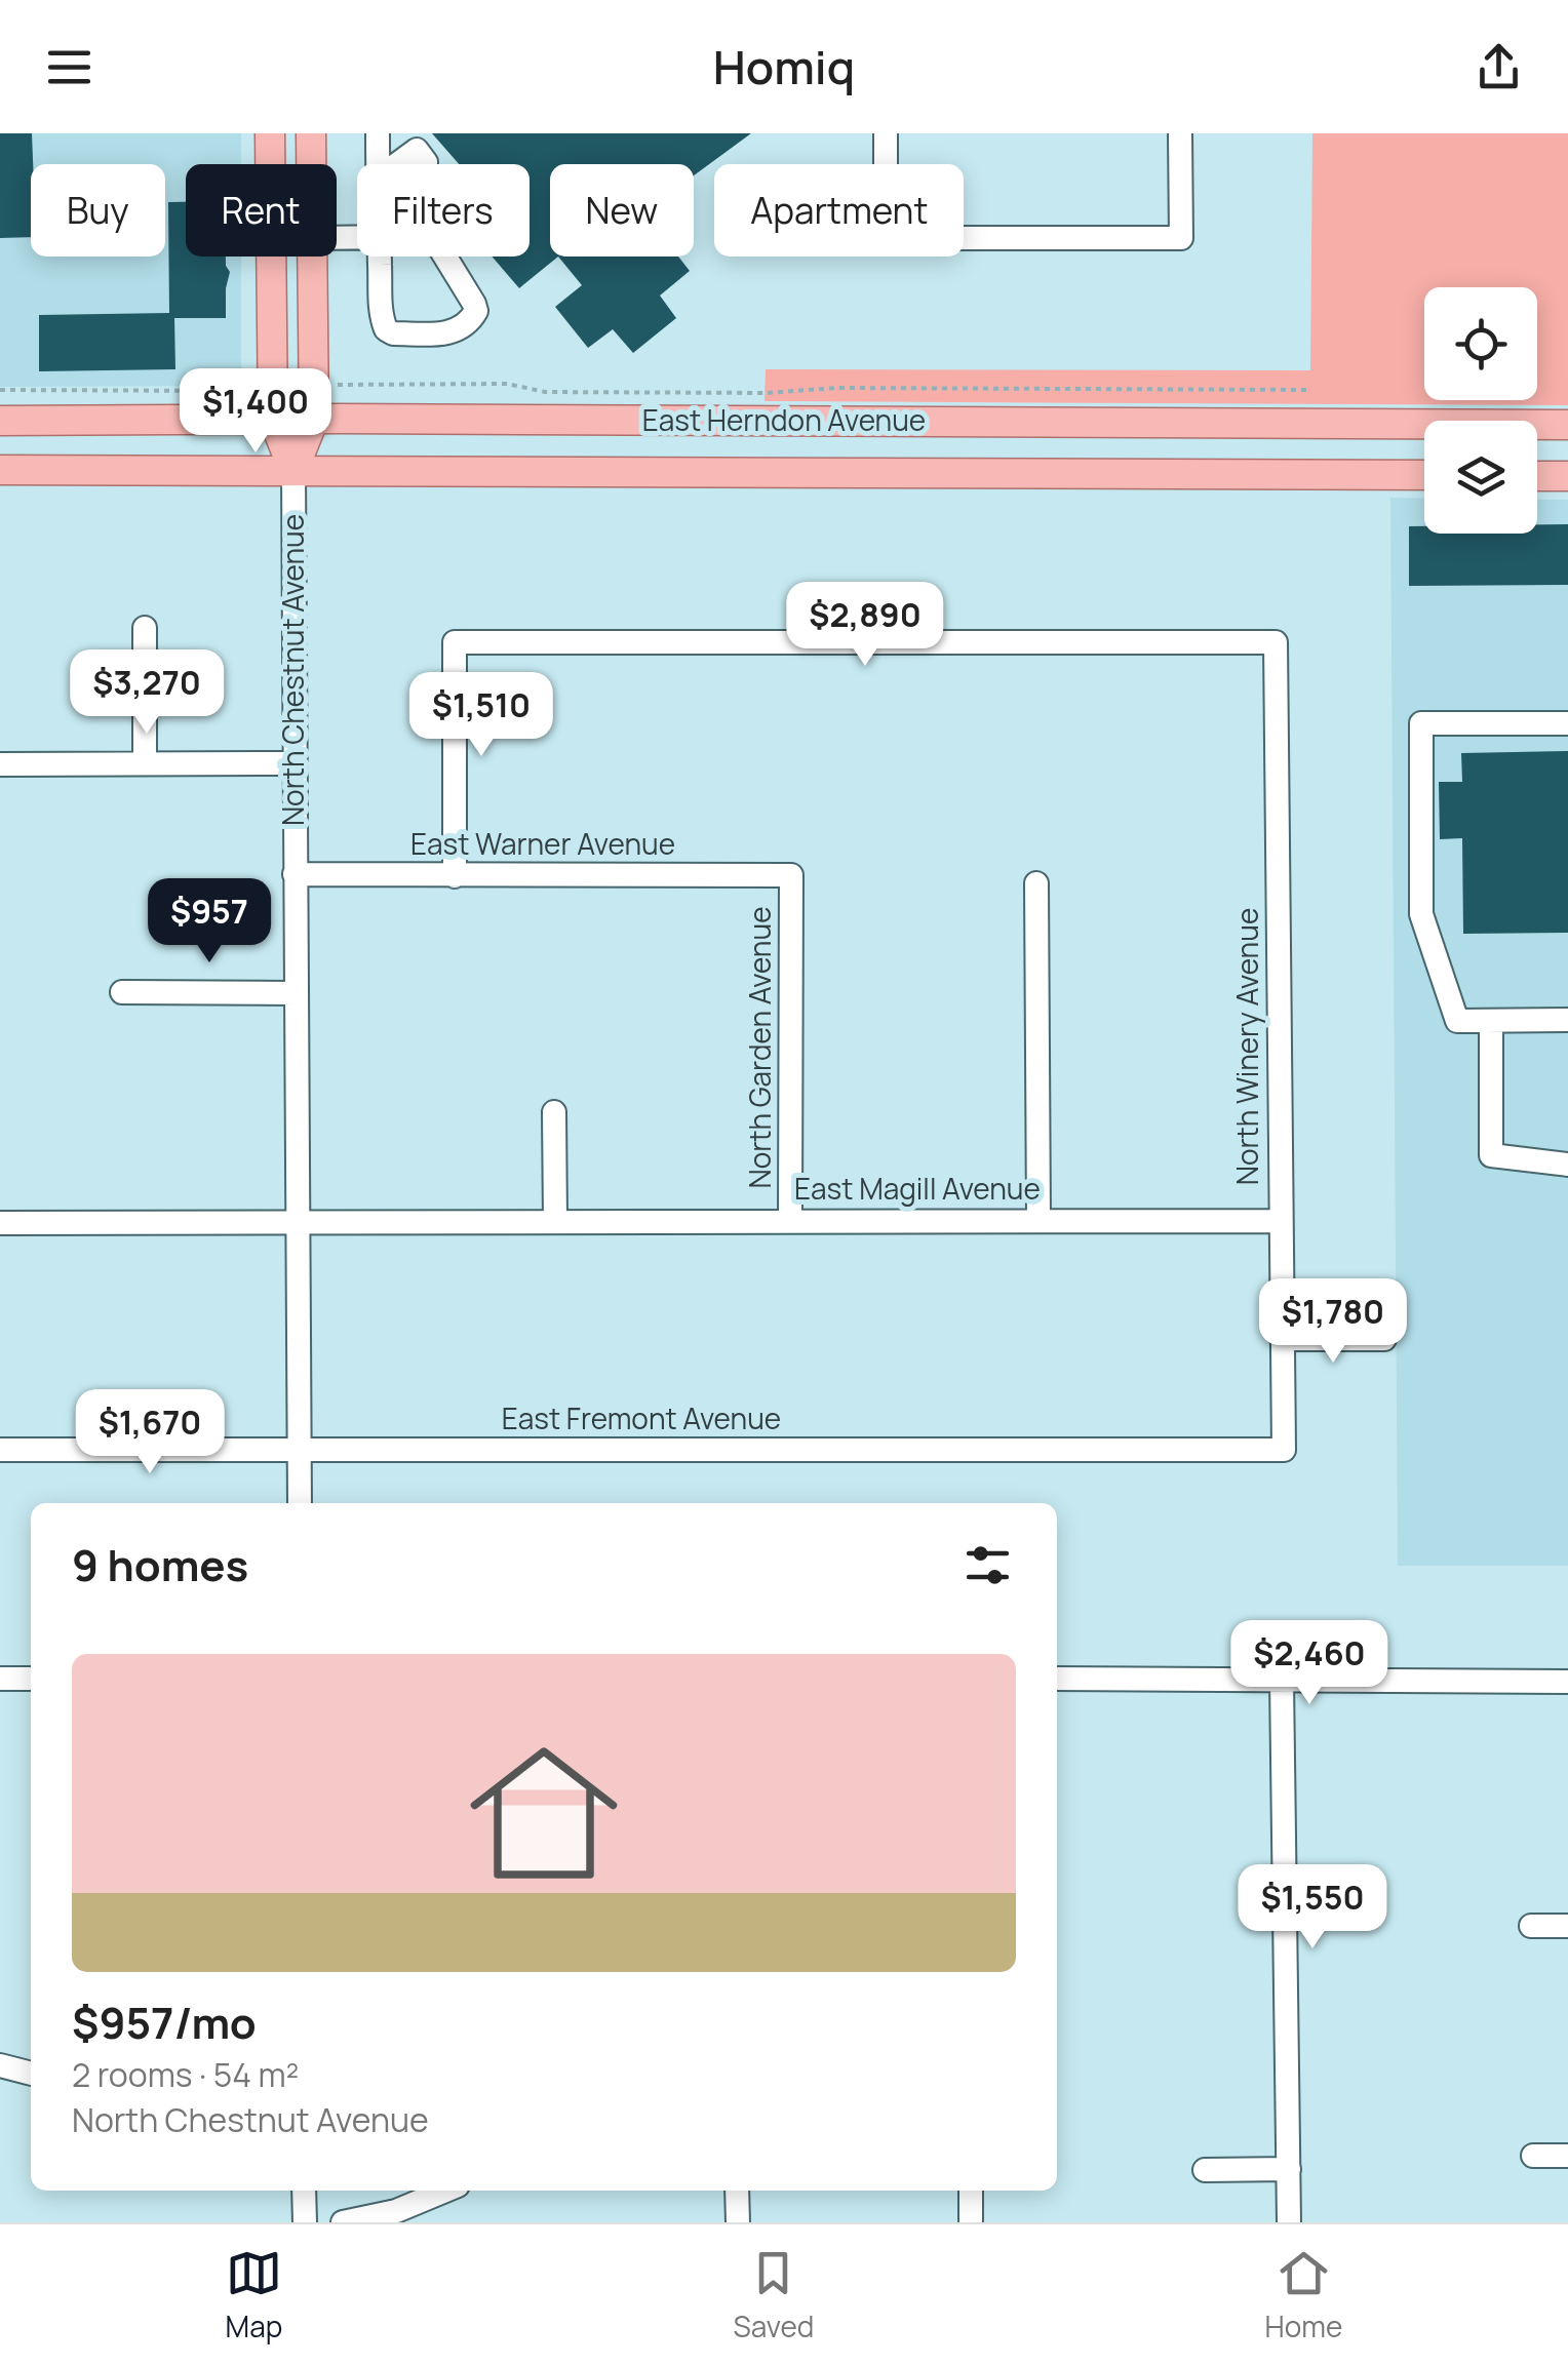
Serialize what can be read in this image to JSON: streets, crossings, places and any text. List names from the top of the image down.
{
  "streets": {
    "main road": ["East Herndon Avenue", "North Chestnut Avenue"],
    "street": [
      "East Warner Avenue",
      "North Winery Avenue",
      "North Garden Avenue",
      "East Magill Avenue",
      "East Fremont Avenue"
    ]
  },
  "crossings": [
    ["East Herndon Avenue", "North Chestnut Avenue"],
    ["North Chestnut Avenue", "East Warner Avenue"],
    ["North Chestnut Avenue", "East Magill Avenue"],
    ["North Chestnut Avenue", "East Fremont Avenue"],
    ["East Warner Avenue", "North Winery Avenue"],
    ["East Warner Avenue", "North Garden Avenue"],
    ["North Winery Avenue", "East Magill Avenue"],
    ["North Winery Avenue", "East Fremont Avenue"],
    ["North Garden Avenue", "East Magill Avenue"]
  ],
  "page": {
    "header": "Homiq",
    "chip": [
      "Buy",
      "Rent",
      "Filters",
      "New",
      "Apartment"
    ],
    "price": [
      "$1,400",
      "$2,890",
      "$3,270",
      "$1,510",
      "$957",
      "$1,780",
      "$1,670",
      "$2,460",
      "$1,550"
    ],
    "heading": "9 homes",
    "list": [
      {
        "name": "$957/mo",
        "note": "2 rooms · 54 m² · North Chestnut Avenue"
      }
    ],
    "tabs": ["Map", "Saved", "Home"]
  }
}
